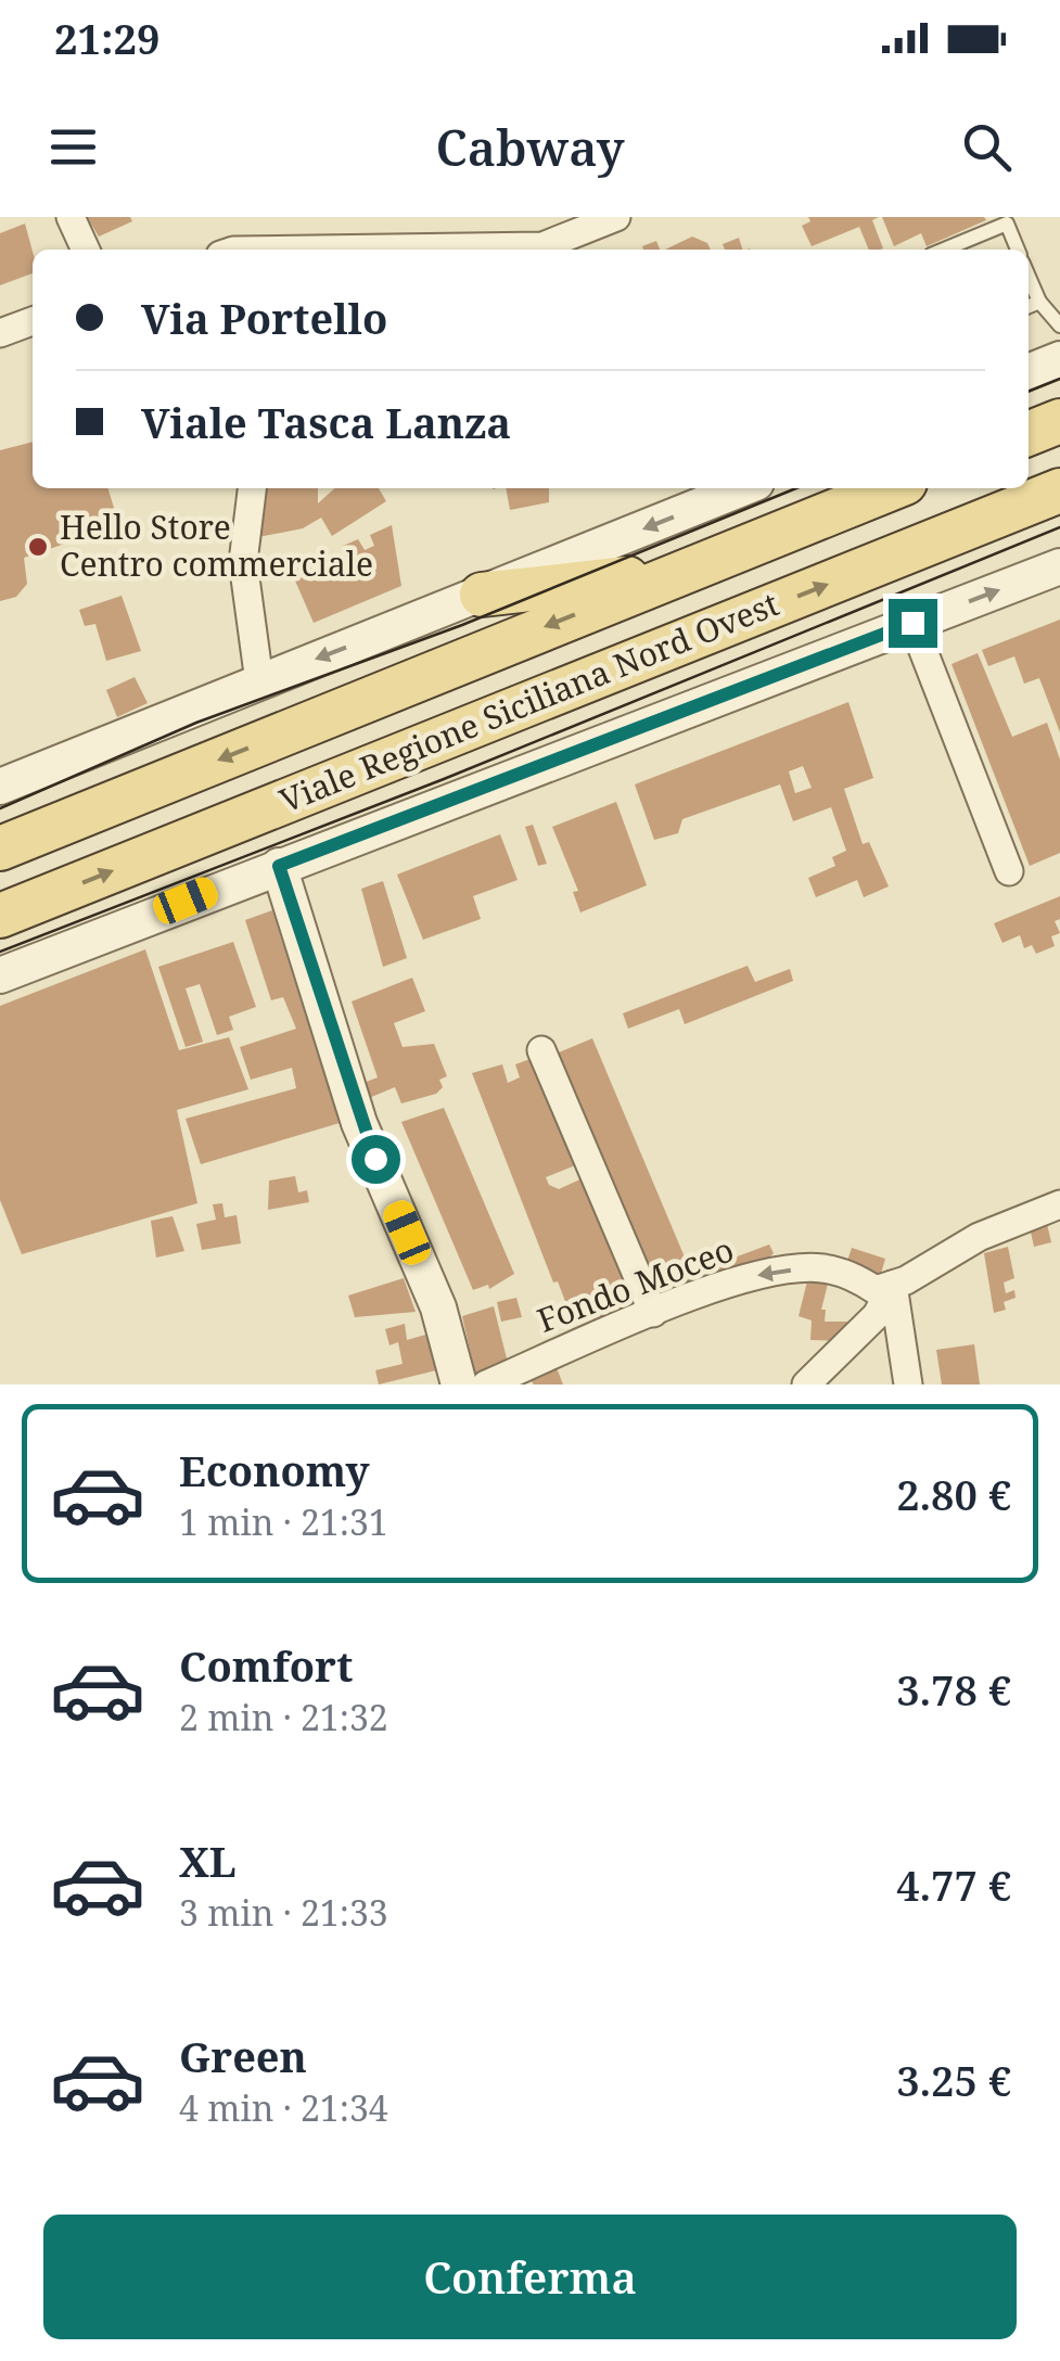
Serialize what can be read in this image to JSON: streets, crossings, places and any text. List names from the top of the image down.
{
  "streets": {
    "main road": ["Viale Regione Siciliana Nord Ovest"],
    "street": ["Fondo Moceo"]
  },
  "one_way": ["Fondo Moceo"],
  "places": ["Hello Store Centro commerciale"],
  "page": {
    "status": "21:29",
    "header": "Cabway",
    "banner": ["Via Portello", "Viale Tasca Lanza"],
    "list": [
      {
        "name": "Economy",
        "note": "1 min · 21:31",
        "value": "2.80 €"
      },
      {
        "name": "Comfort",
        "note": "2 min · 21:32",
        "value": "3.78 €"
      },
      {
        "name": "XL",
        "note": "3 min · 21:33",
        "value": "4.77 €"
      },
      {
        "name": "Green",
        "note": "4 min · 21:34",
        "value": "3.25 €"
      }
    ],
    "buttons": "Conferma"
  }
}
